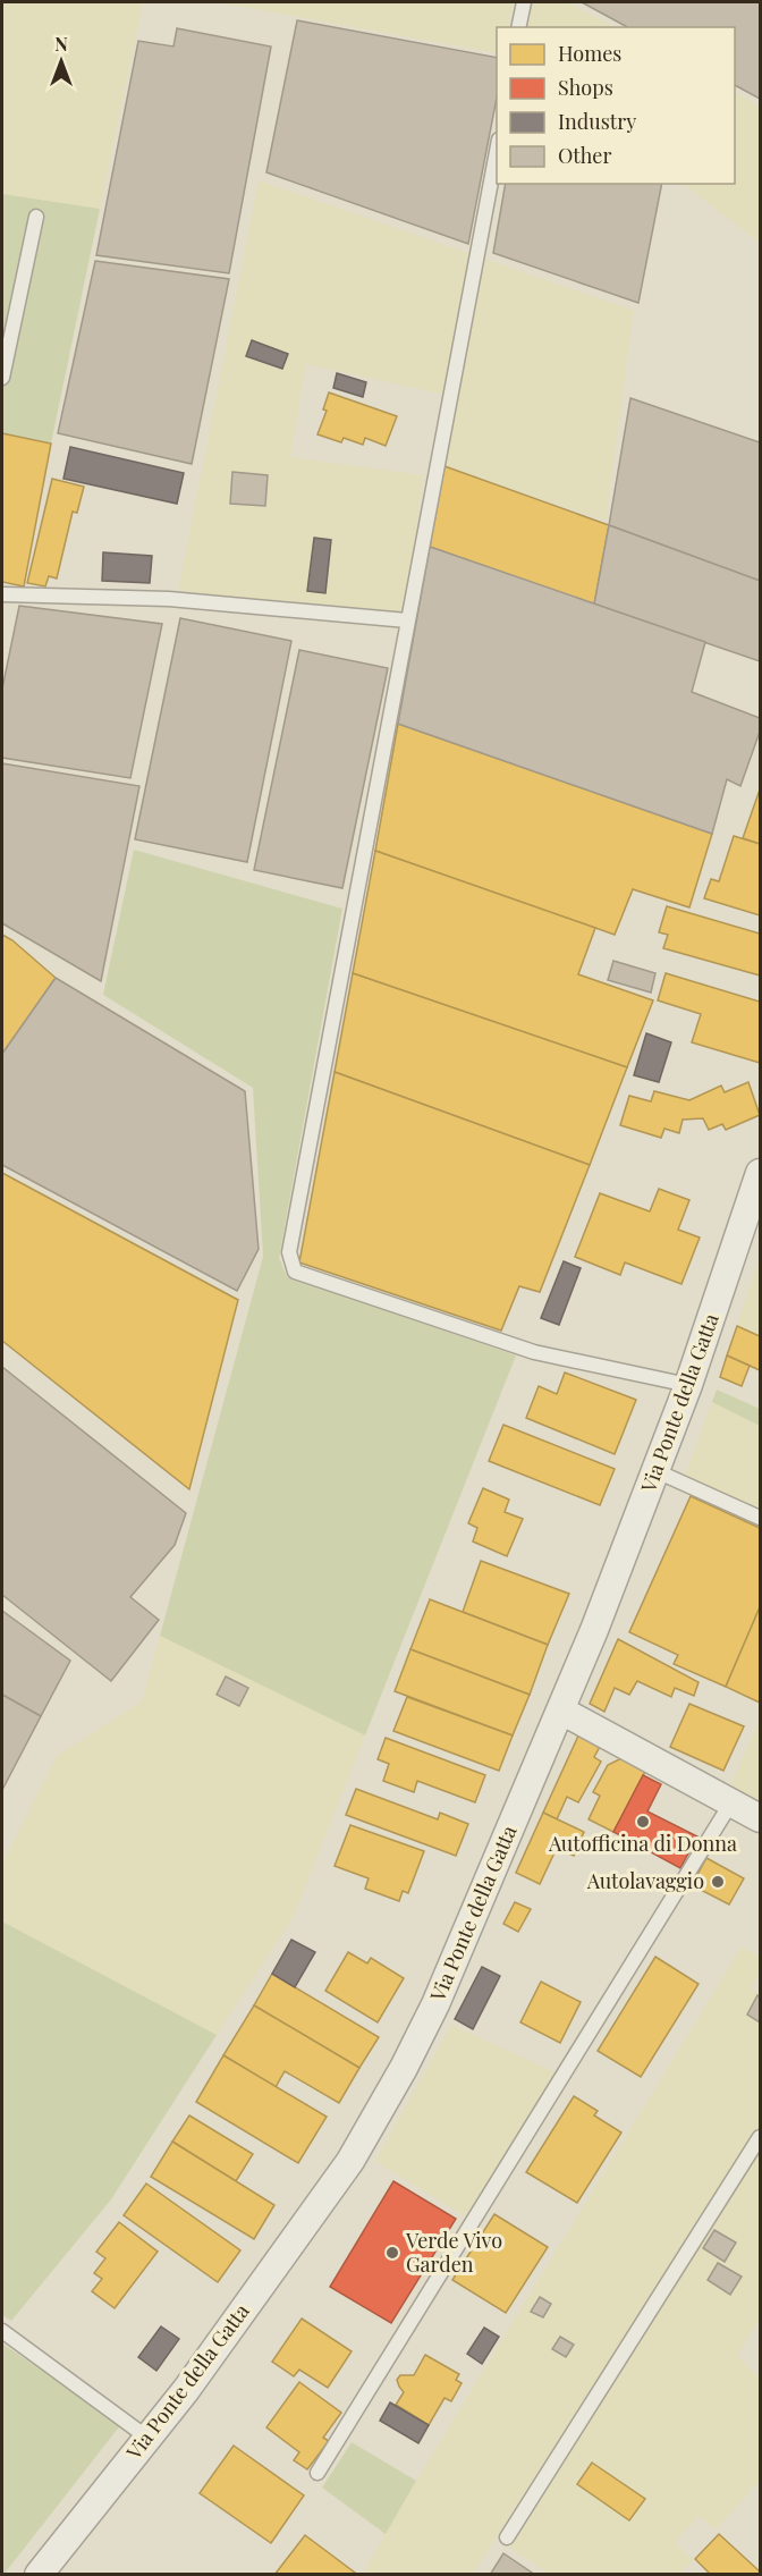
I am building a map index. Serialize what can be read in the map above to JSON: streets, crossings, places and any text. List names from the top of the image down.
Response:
{
  "streets": {
    "street": ["Via Ponte della Gatta"]
  },
  "places": ["Autofficina di Donna", "Autolavaggio", "Verde Vivo Garden"],
  "legend": [
    "Homes",
    "Shops",
    "Industry",
    "Other"
  ],
  "north": "top"
}
